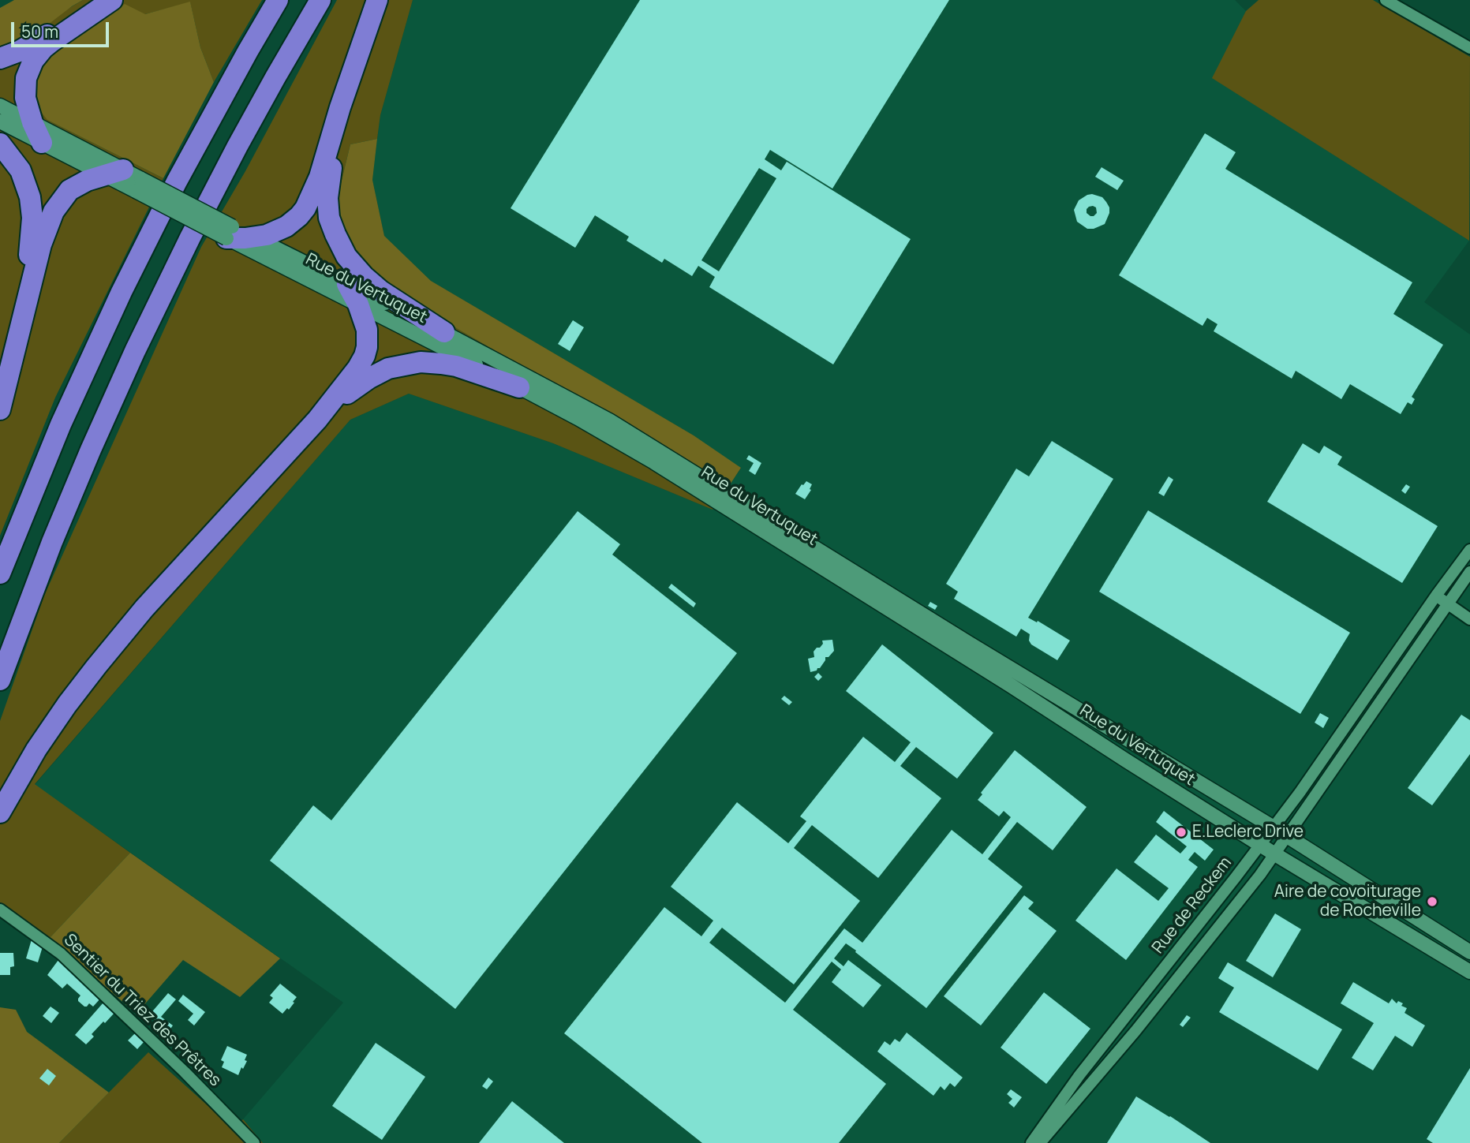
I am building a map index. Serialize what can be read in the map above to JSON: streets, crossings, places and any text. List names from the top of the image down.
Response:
{
  "streets": {
    "street": ["Rue du Vertuquet", "Rue de Reckem", "Sentier du Triez des Prêtres"]
  },
  "crossings": [
    ["Rue du Vertuquet", "Rue de Reckem"]
  ],
  "places": ["E.Leclerc Drive", "Aire de covoiturage de Rocheville"],
  "scale_bar": "50 m"
}
